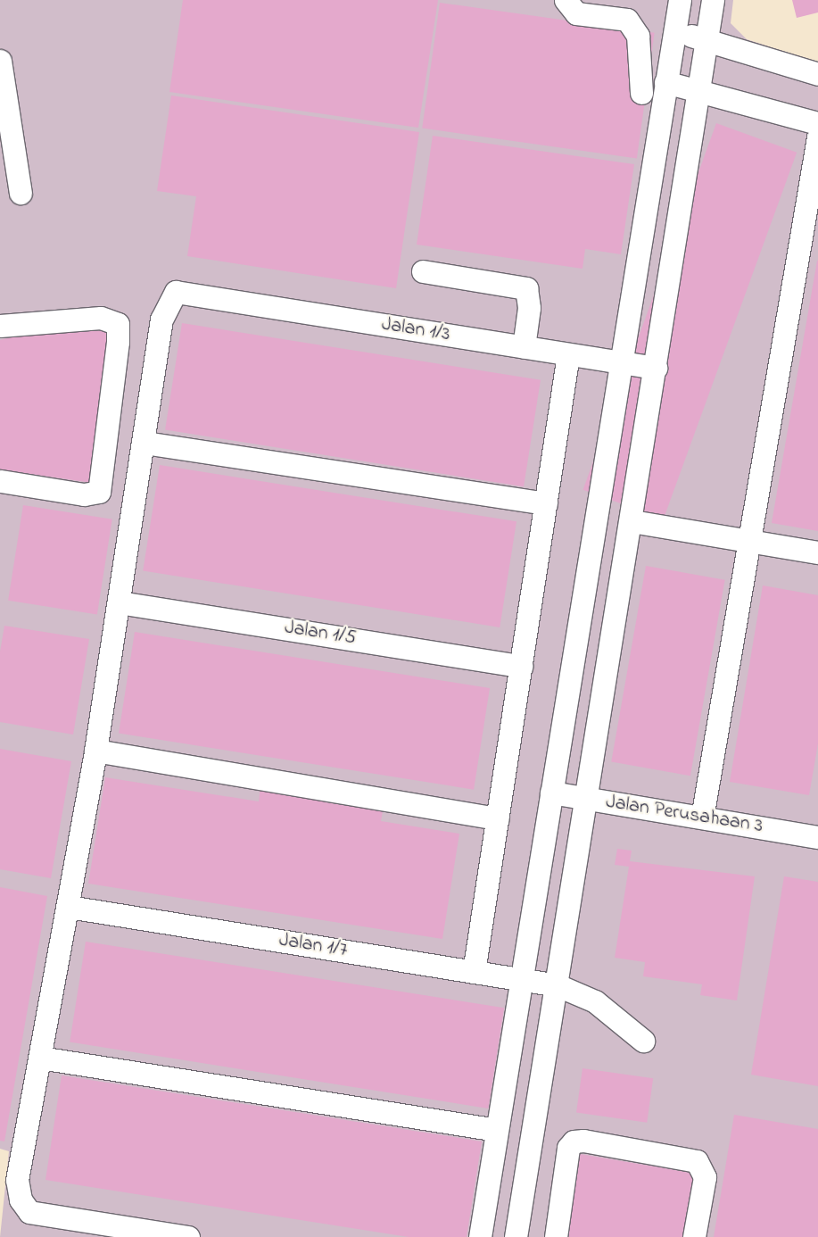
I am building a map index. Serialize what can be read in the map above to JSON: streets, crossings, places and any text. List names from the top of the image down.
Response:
{
  "streets": {
    "street": [
      "Jalan 1/3",
      "Jalan 1/5",
      "Jalan Perusahaan 3",
      "Jalan 1/7"
    ]
  }
}
